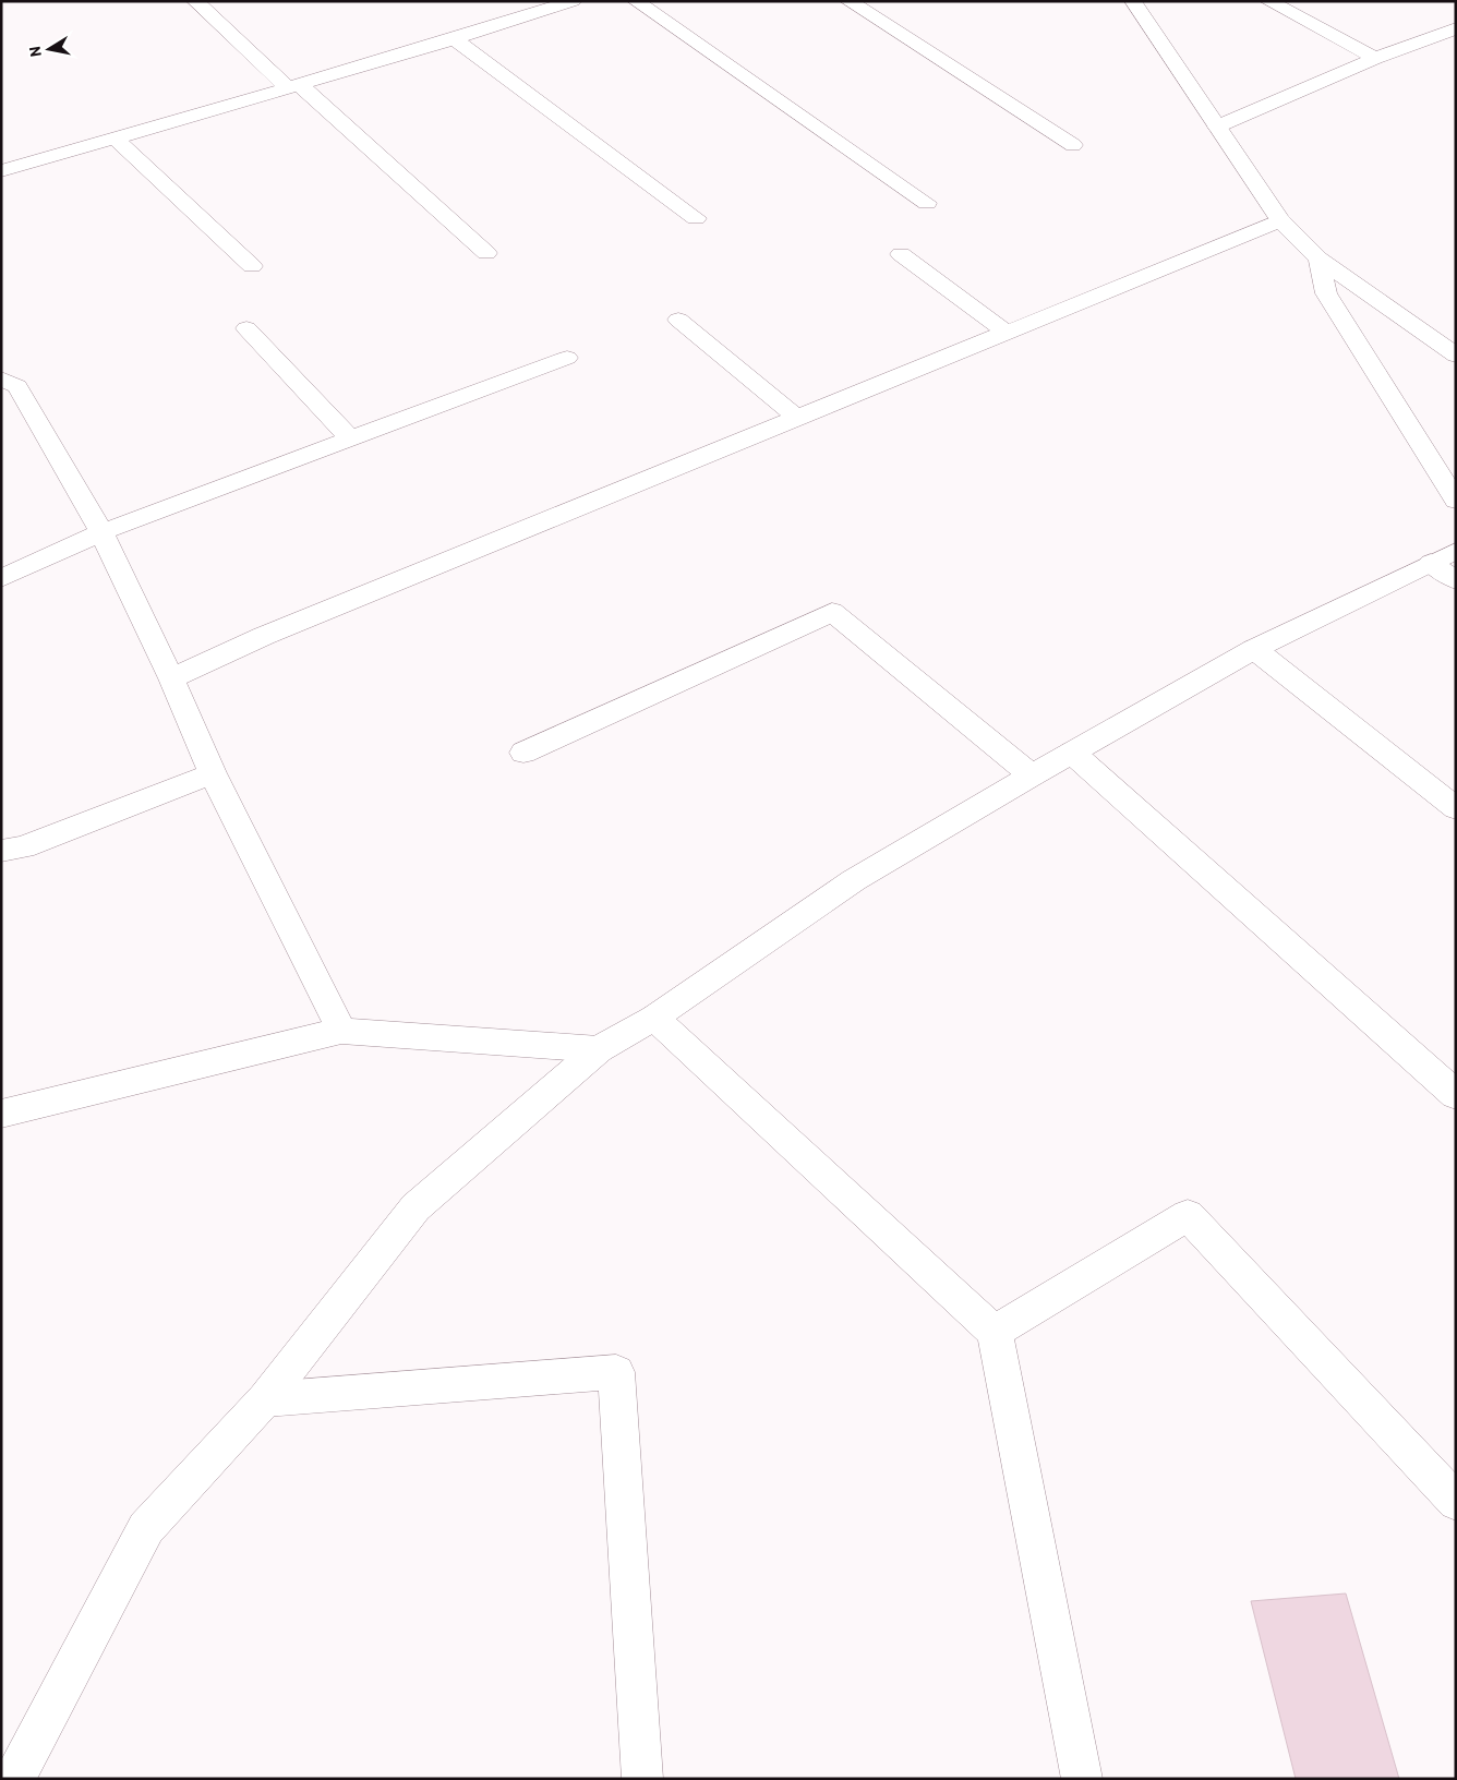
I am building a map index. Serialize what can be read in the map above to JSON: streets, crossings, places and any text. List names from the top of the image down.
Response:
{
  "north": "left"
}
